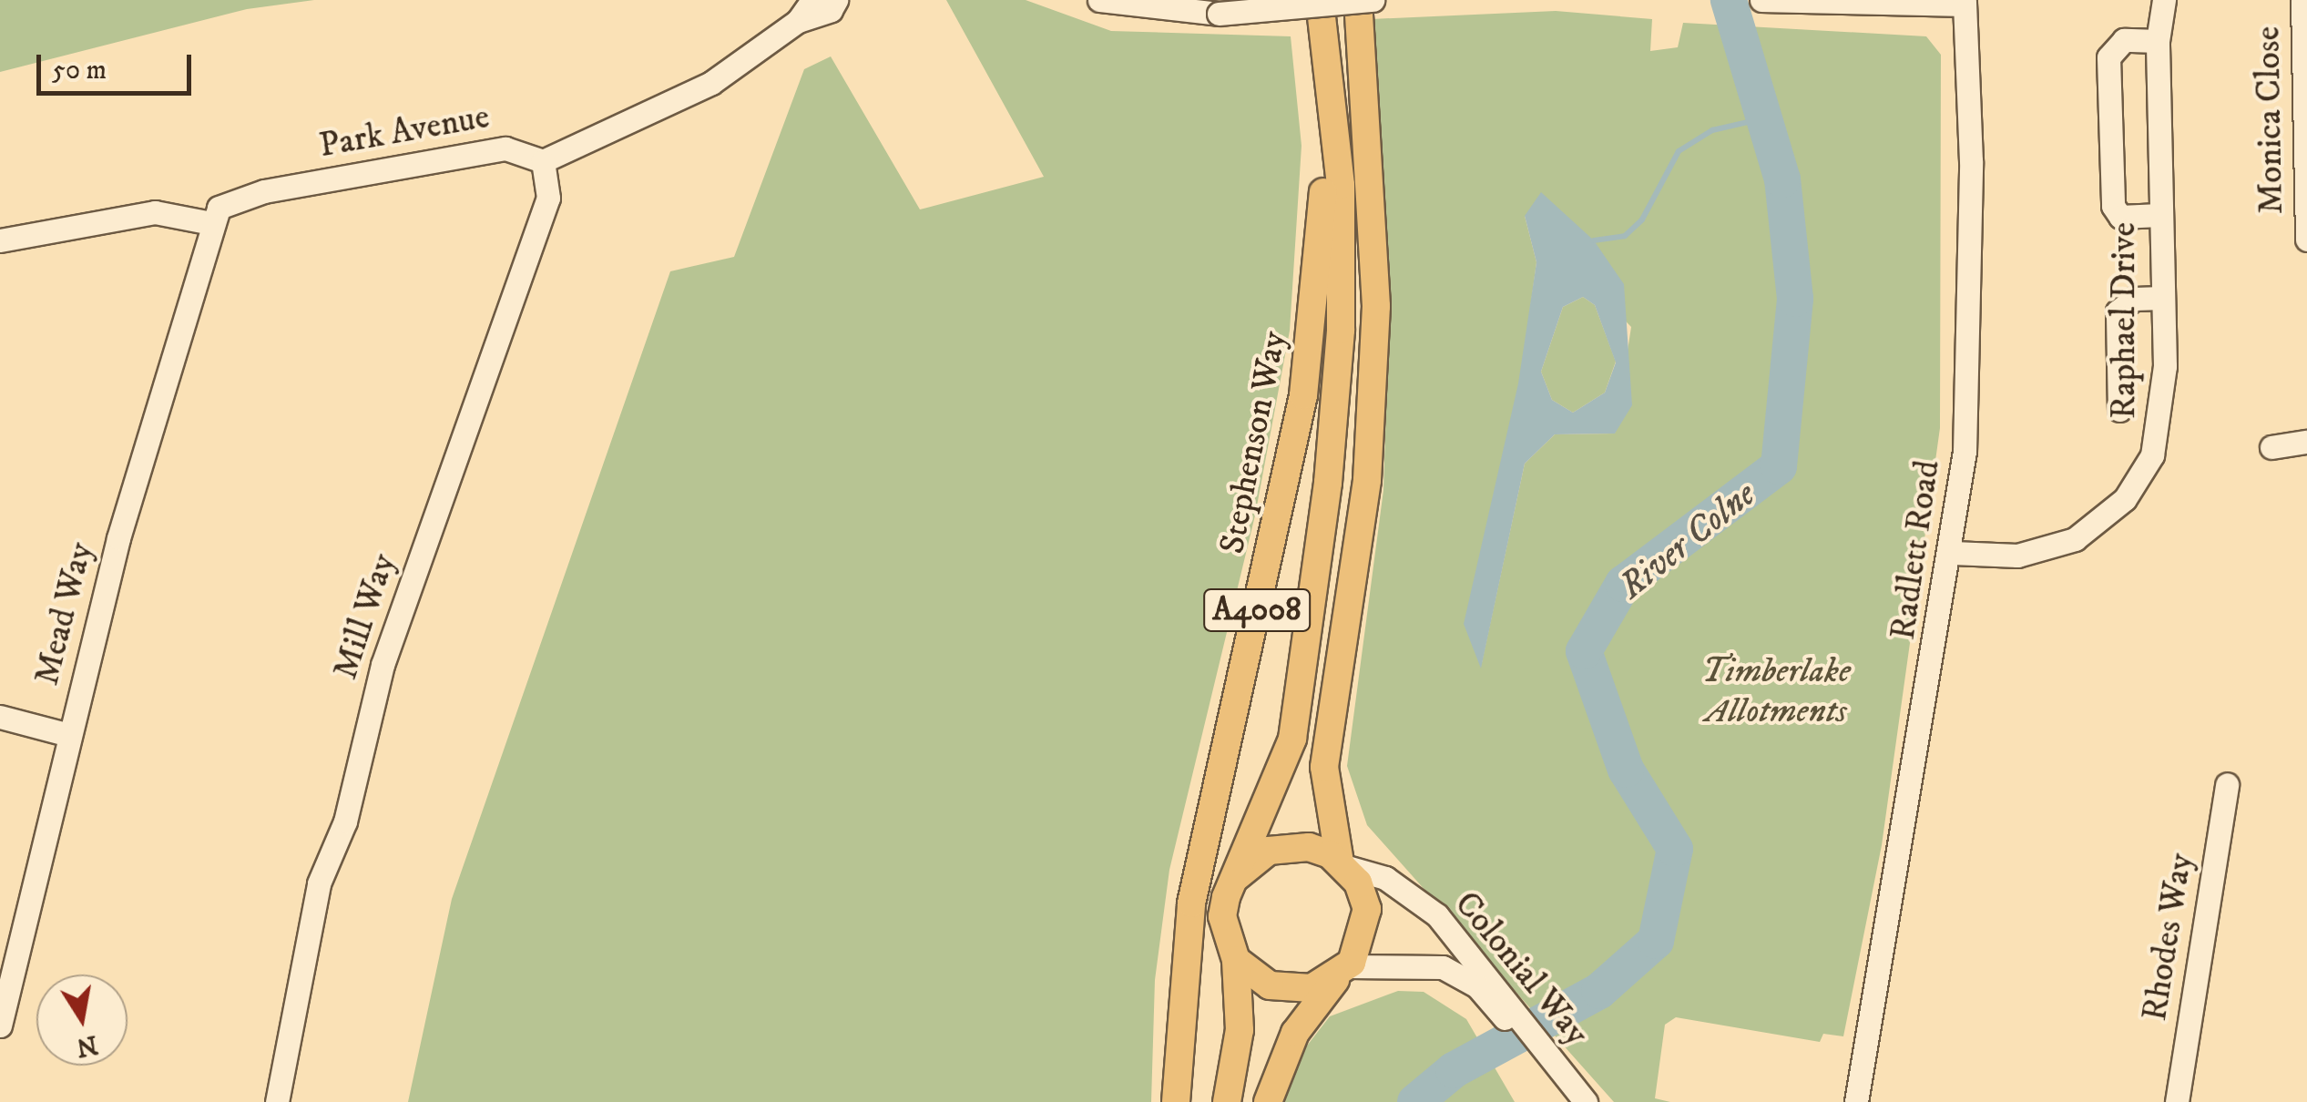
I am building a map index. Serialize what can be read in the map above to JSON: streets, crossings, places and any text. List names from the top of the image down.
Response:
{
  "streets": {
    "main road": ["Stephenson Way", "A4008"],
    "street": [
      "Monica Close",
      "Park Avenue",
      "Raphael Drive",
      "Radlett Road",
      "Mead Way",
      "Mill Way",
      "Rhodes Way",
      "Colonial Way"
    ]
  },
  "crossings": [
    ["Park Avenue", "Mead Way"],
    ["Park Avenue", "Mill Way"],
    ["Raphael Drive", "Radlett Road"],
    ["Stephenson Way", "A4008"],
    ["Stephenson Way", "Colonial Way"],
    ["A4008", "Colonial Way"]
  ],
  "water": ["River Colne"],
  "parks": ["Timberlake Allotments"],
  "scale_bar": "50 m",
  "north": "bottom"
}
